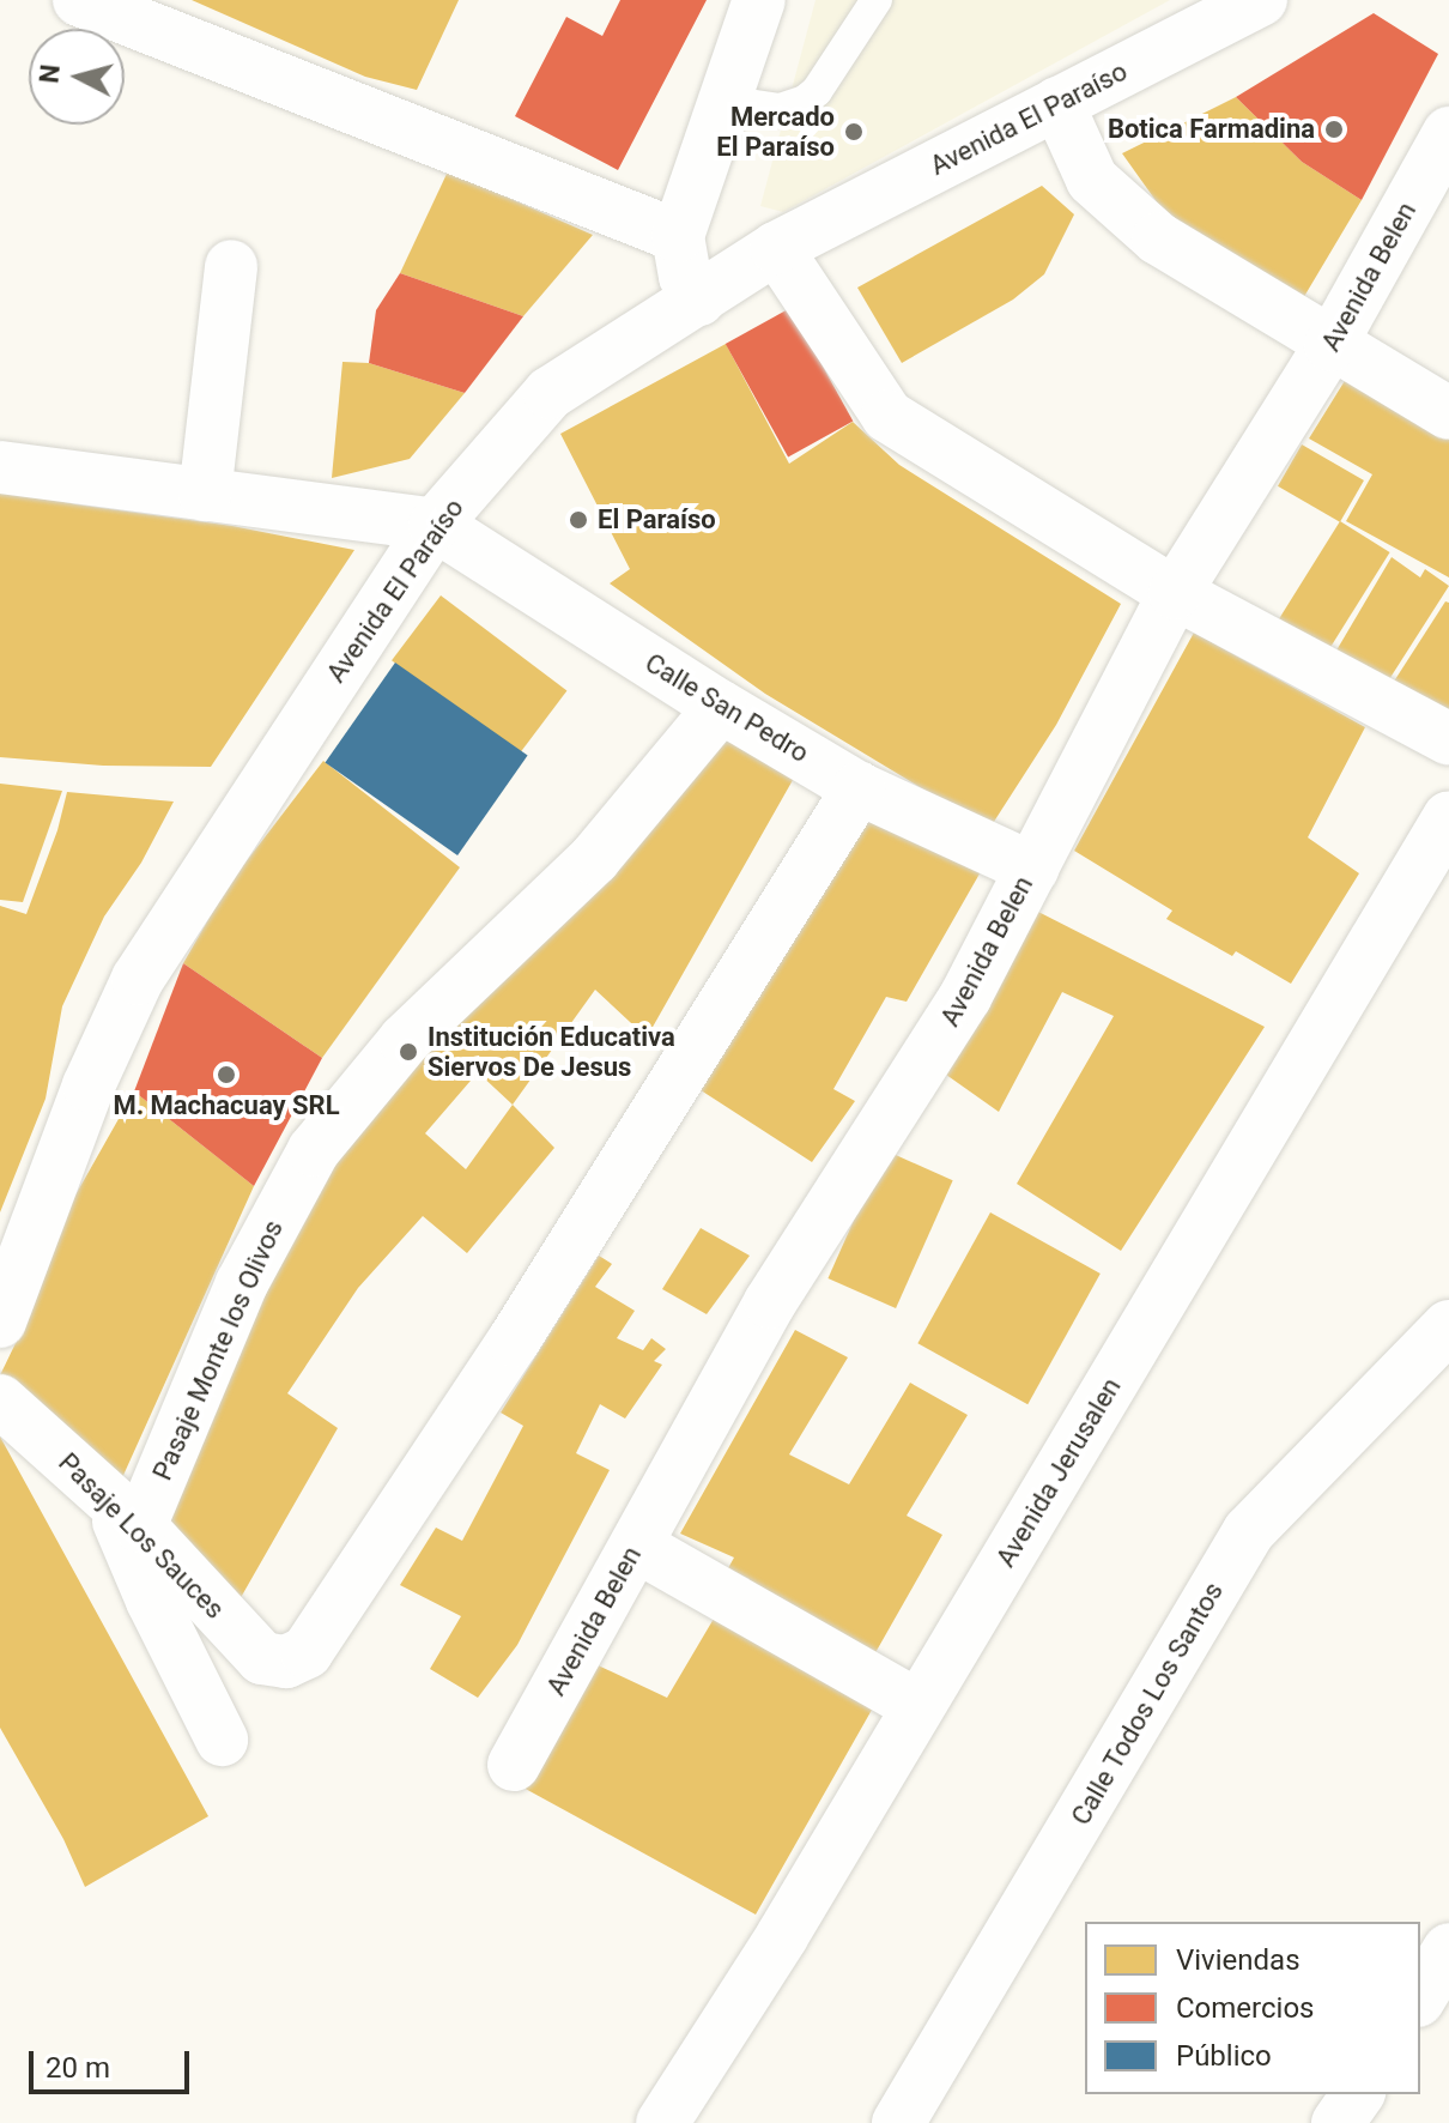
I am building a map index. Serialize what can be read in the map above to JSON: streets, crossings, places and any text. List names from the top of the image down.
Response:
{
  "streets": {
    "street": [
      "Avenida El Paraíso",
      "Avenida Belen",
      "Calle San Pedro",
      "Pasaje Monte los Olivos",
      "Avenida Jerusalen",
      "Pasaje Los Sauces",
      "Calle Todos Los Santos"
    ]
  },
  "crossings": [
    ["Avenida El Paraíso", "Calle San Pedro"],
    ["Avenida Belen", "Calle San Pedro"],
    ["Calle San Pedro", "Pasaje Monte los Olivos"],
    ["Calle San Pedro", "Pasaje Los Sauces"],
    ["Pasaje Monte los Olivos", "Pasaje Los Sauces"]
  ],
  "places": [
    "Botica Farmadina",
    "Mercado El Paraíso",
    "El Paraíso",
    "Institución Educativa Siervos De Jesus",
    "M. Machacuay SRL"
  ],
  "legend": ["Viviendas", "Comercios", "Público"],
  "scale_bar": "20 m",
  "north": "left"
}
